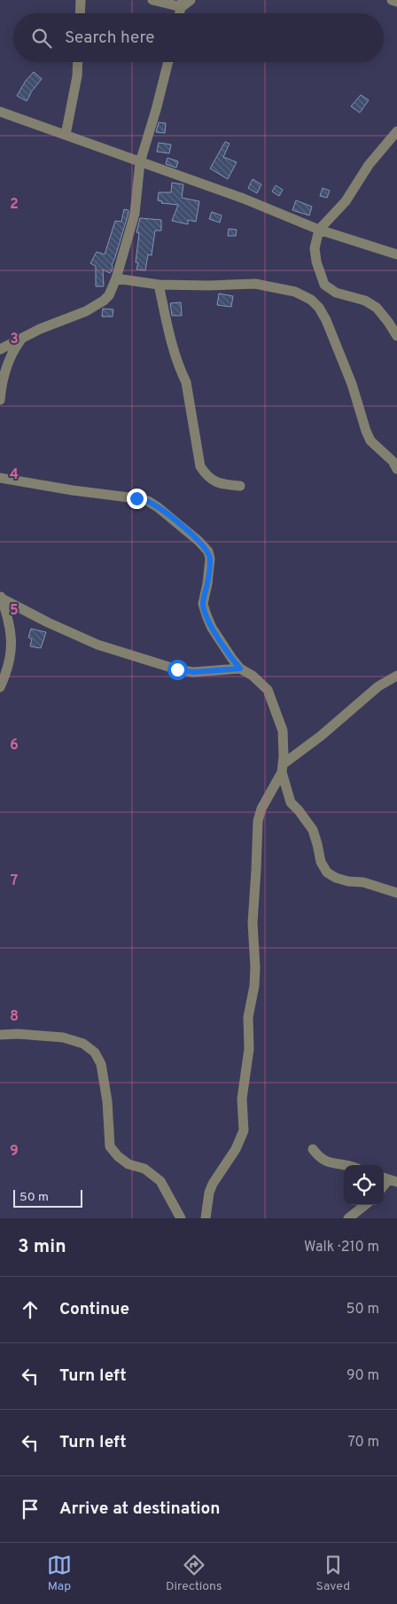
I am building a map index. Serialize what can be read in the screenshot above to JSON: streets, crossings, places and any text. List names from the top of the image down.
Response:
{
  "scale_bar": "50 m",
  "page": {
    "search": "Search here",
    "scale": "50 m",
    "heading": ["3 min", "Walk · 210 m"],
    "list": [
      ["Continue", "50 m"],
      ["Turn left", "90 m"],
      ["Turn left", "70 m"],
      "Arrive at destination"
    ],
    "nav": ["Map", "Directions", "Saved"]
  },
  "grid": {
    "rows": [
      "2",
      "3",
      "4",
      "5",
      "6",
      "7",
      "8",
      "9"
    ]
  }
}
